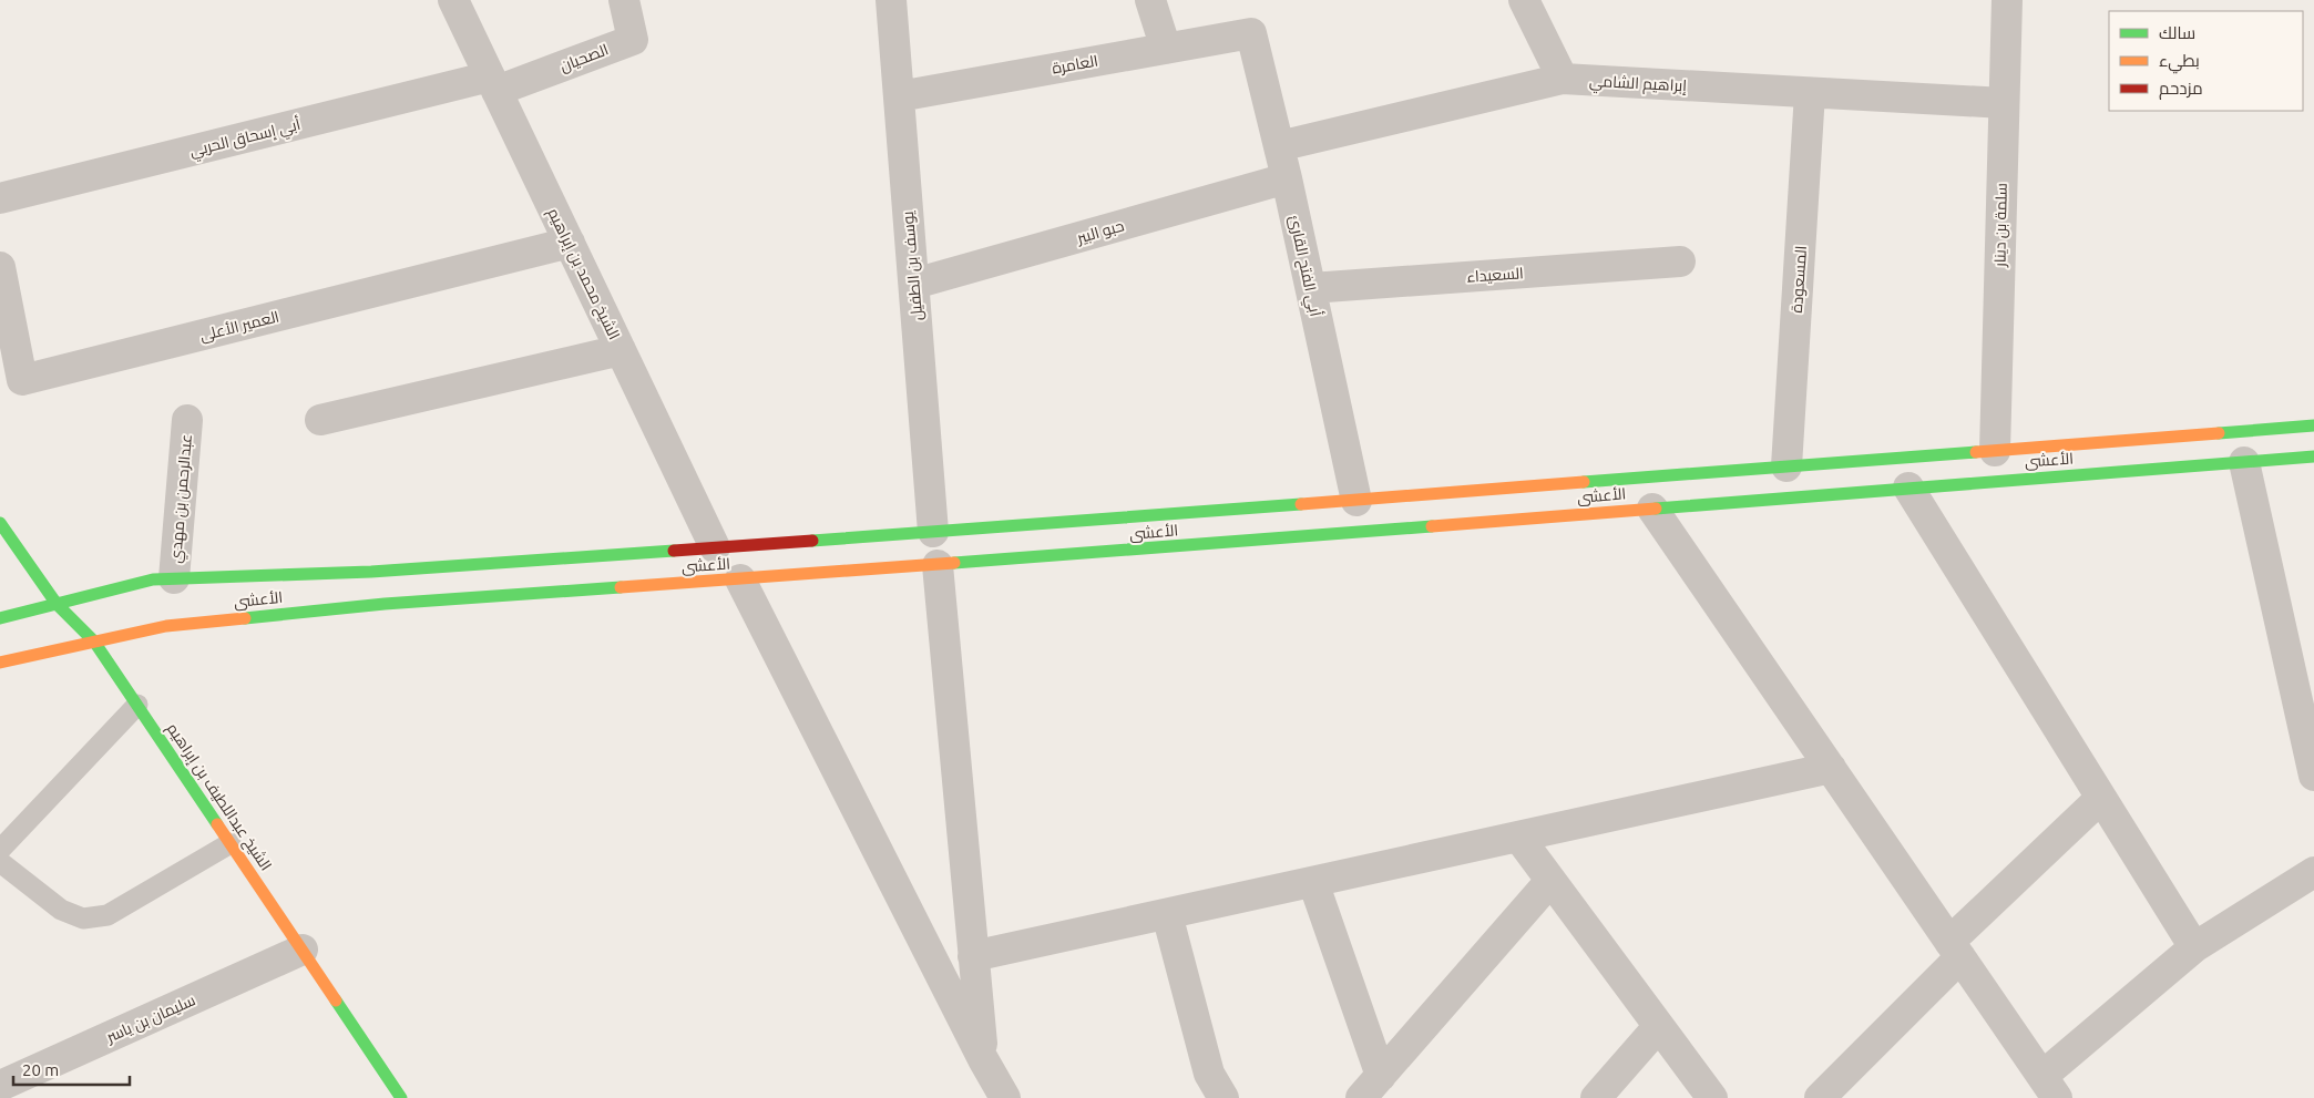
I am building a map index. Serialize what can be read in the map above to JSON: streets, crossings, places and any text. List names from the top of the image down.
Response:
{
  "streets": {
    "street": [
      "الصحيان",
      "العامرة",
      "إبراهيم الشامي",
      "أبي إسحاق الحربي",
      "سلمة بن دينار",
      "حبو البير",
      "يوسف بن الطفيل",
      "أبي الفتح القارئ",
      "الشيخ محمد بن إبراهيم",
      "السعيداء",
      "المسعودة",
      "العمير الأعلى",
      "الأعشى",
      "عبدالرحمن بن مهدي",
      "الشيخ عبداللطيف بن إبراهيم",
      "سليمان بن ياسر"
    ]
  },
  "crossings": [
    ["الصحيان", "أبي إسحاق الحربي"],
    ["الصحيان", "الشيخ محمد بن إبراهيم"],
    ["العامرة", "يوسف بن الطفيل"],
    ["العامرة", "أبي الفتح القارئ"],
    ["إبراهيم الشامي", "سلمة بن دينار"],
    ["إبراهيم الشامي", "أبي الفتح القارئ"],
    ["إبراهيم الشامي", "المسعودة"],
    ["أبي إسحاق الحربي", "الشيخ محمد بن إبراهيم"],
    ["سلمة بن دينار", "الأعشى"],
    ["حبو البير", "يوسف بن الطفيل"],
    ["حبو البير", "أبي الفتح القارئ"],
    ["يوسف بن الطفيل", "الأعشى"],
    ["أبي الفتح القارئ", "السعيداء"],
    ["أبي الفتح القارئ", "الأعشى"],
    ["الشيخ محمد بن إبراهيم", "العمير الأعلى"],
    ["الشيخ محمد بن إبراهيم", "الأعشى"],
    ["المسعودة", "الأعشى"],
    ["الأعشى", "عبدالرحمن بن مهدي"],
    ["الأعشى", "الشيخ عبداللطيف بن إبراهيم"],
    ["الشيخ عبداللطيف بن إبراهيم", "سليمان بن ياسر"]
  ],
  "legend": ["سالك", "بطيء", "مزدحم"],
  "scale_bar": "20 m"
}
